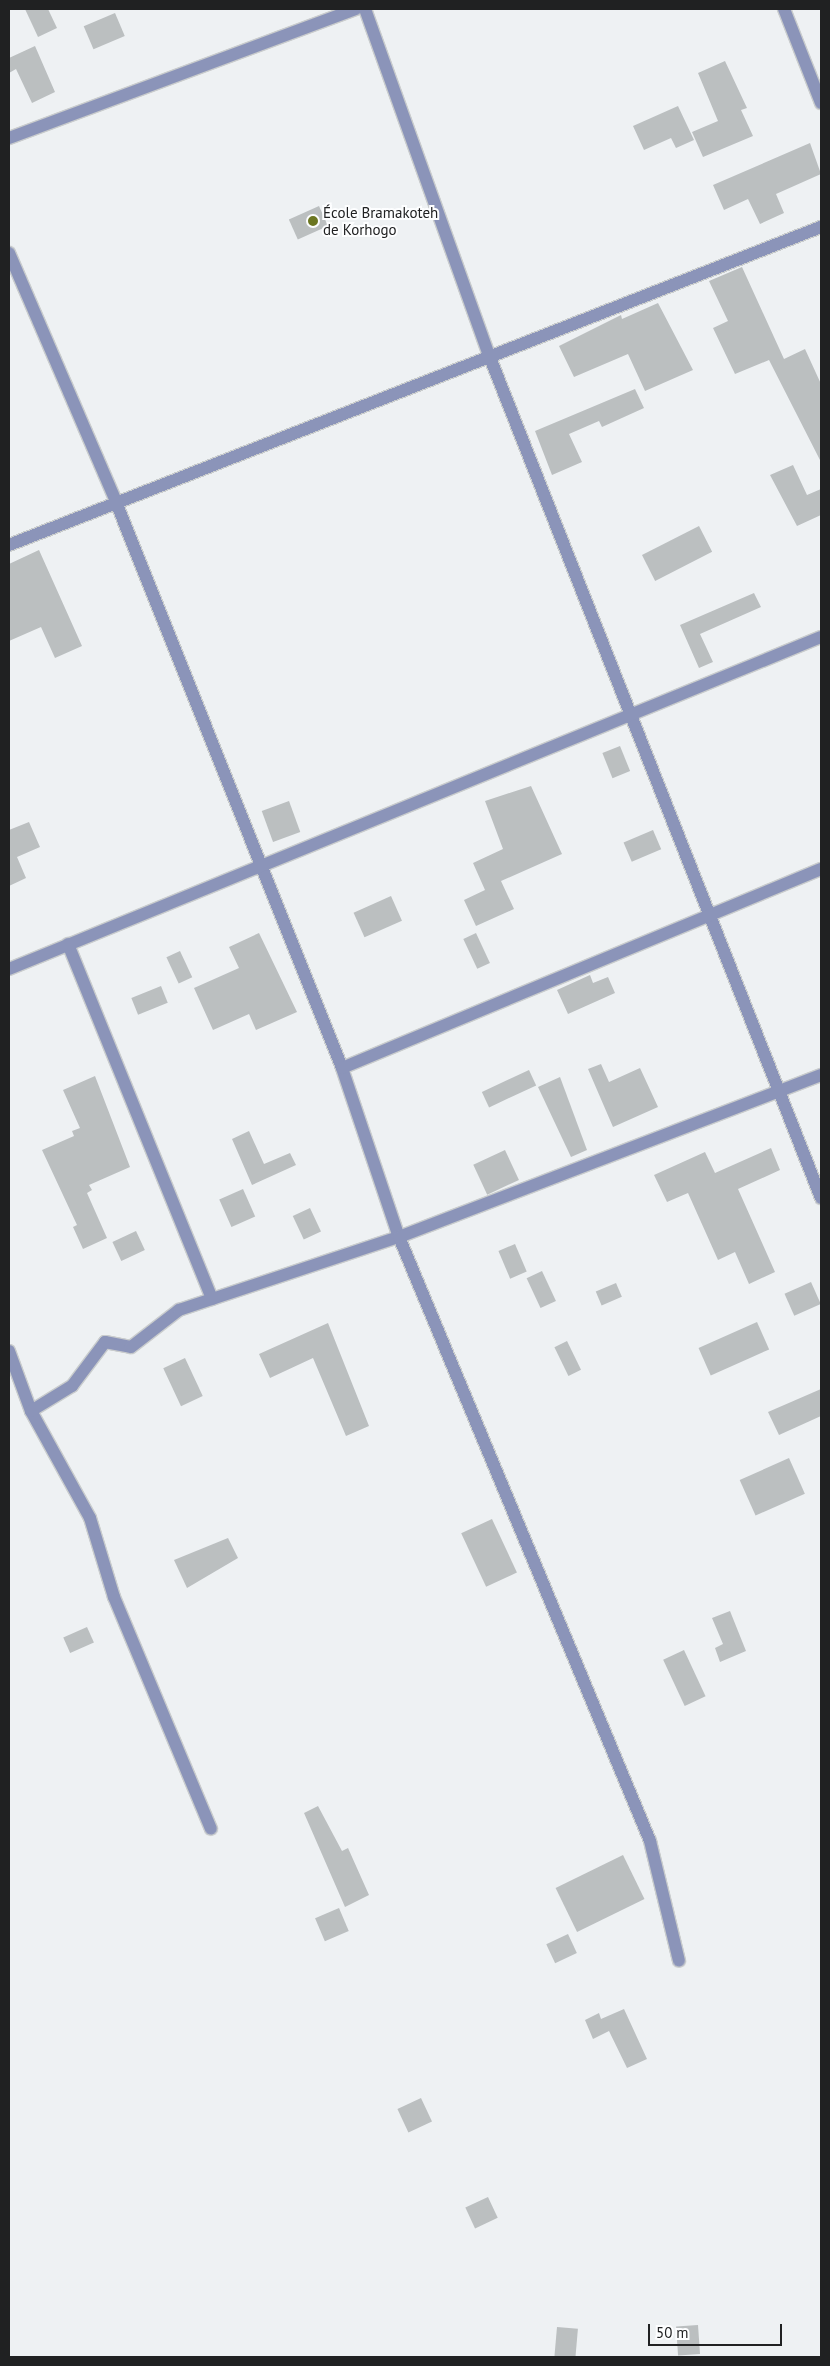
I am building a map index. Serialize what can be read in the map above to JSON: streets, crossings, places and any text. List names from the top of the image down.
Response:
{
  "places": ["École Bramakoteh de Korhogo"],
  "scale_bar": "50 m"
}
